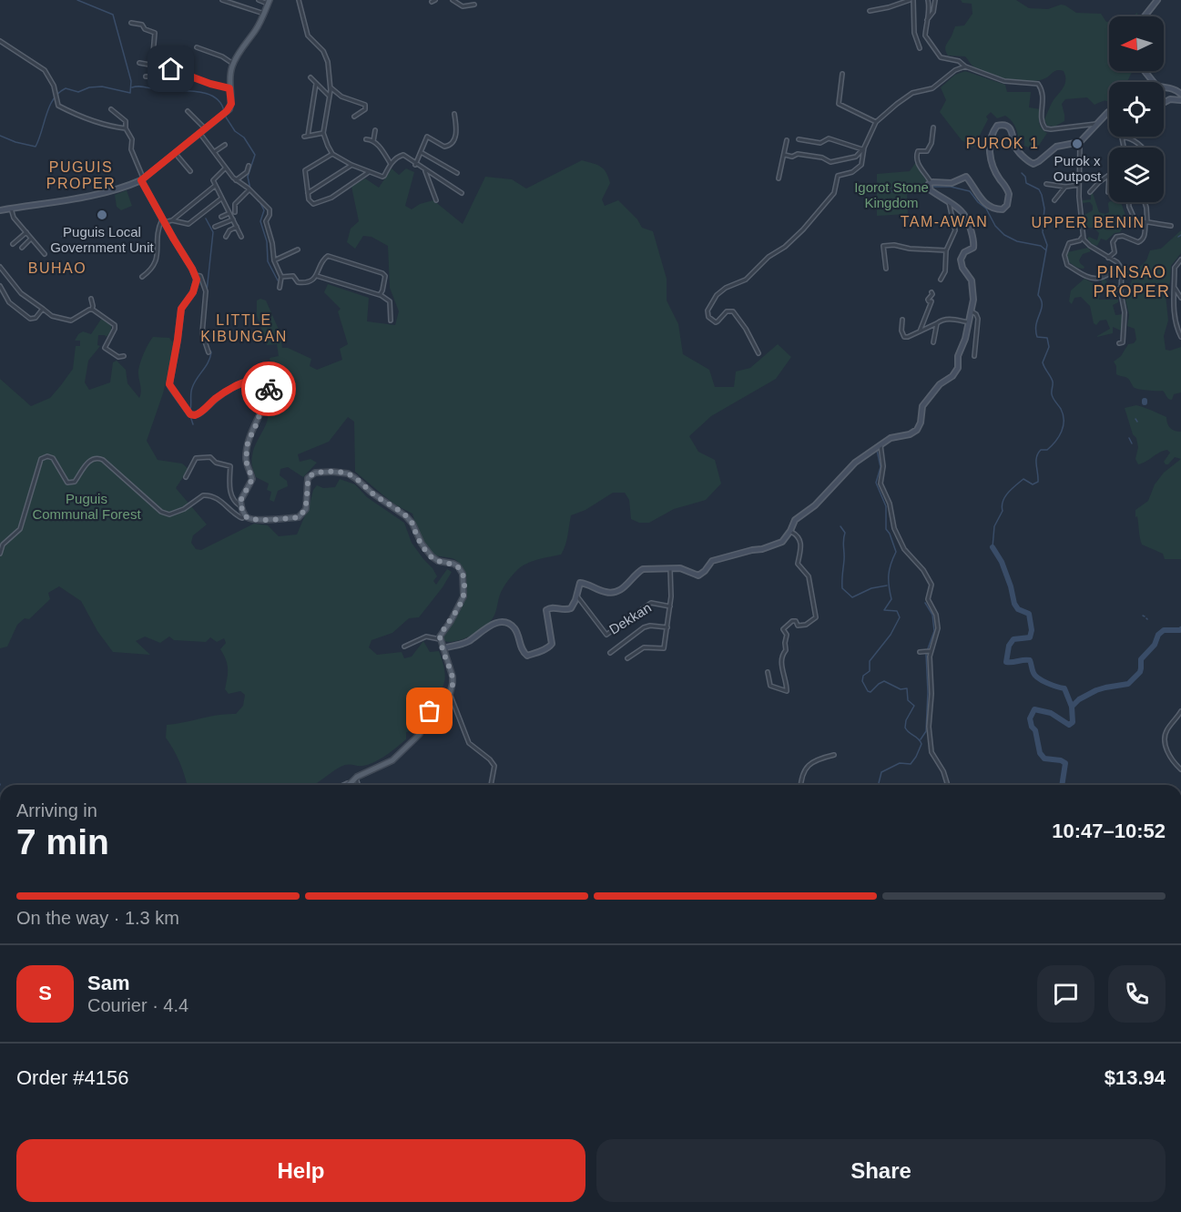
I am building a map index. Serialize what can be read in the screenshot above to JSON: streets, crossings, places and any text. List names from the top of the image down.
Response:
{
  "streets": {
    "street": ["Dekkan"]
  },
  "districts": [
    "PUROK 1",
    "PUGUIS PROPER",
    "TAM-AWAN",
    "UPPER BENIN",
    "BUHAO",
    "PINSAO PROPER",
    "LITTLE KIBUNGAN"
  ],
  "parks": ["Igorot Stone Kingdom", "Puguis Communal Forest"],
  "places": ["Purok x Outpost", "Puguis Local Government Unit"],
  "north": "left",
  "page": {
    "heading": ["7 min", "Arriving in", "10:47–10:52"],
    "panel": [
      "Sam",
      "Courier · 4.4",
      "Order #4156",
      "$13.94"
    ],
    "bar": "On the way · 1.3 km",
    "round": "S",
    "buttons": ["Help", "Share"]
  }
}
